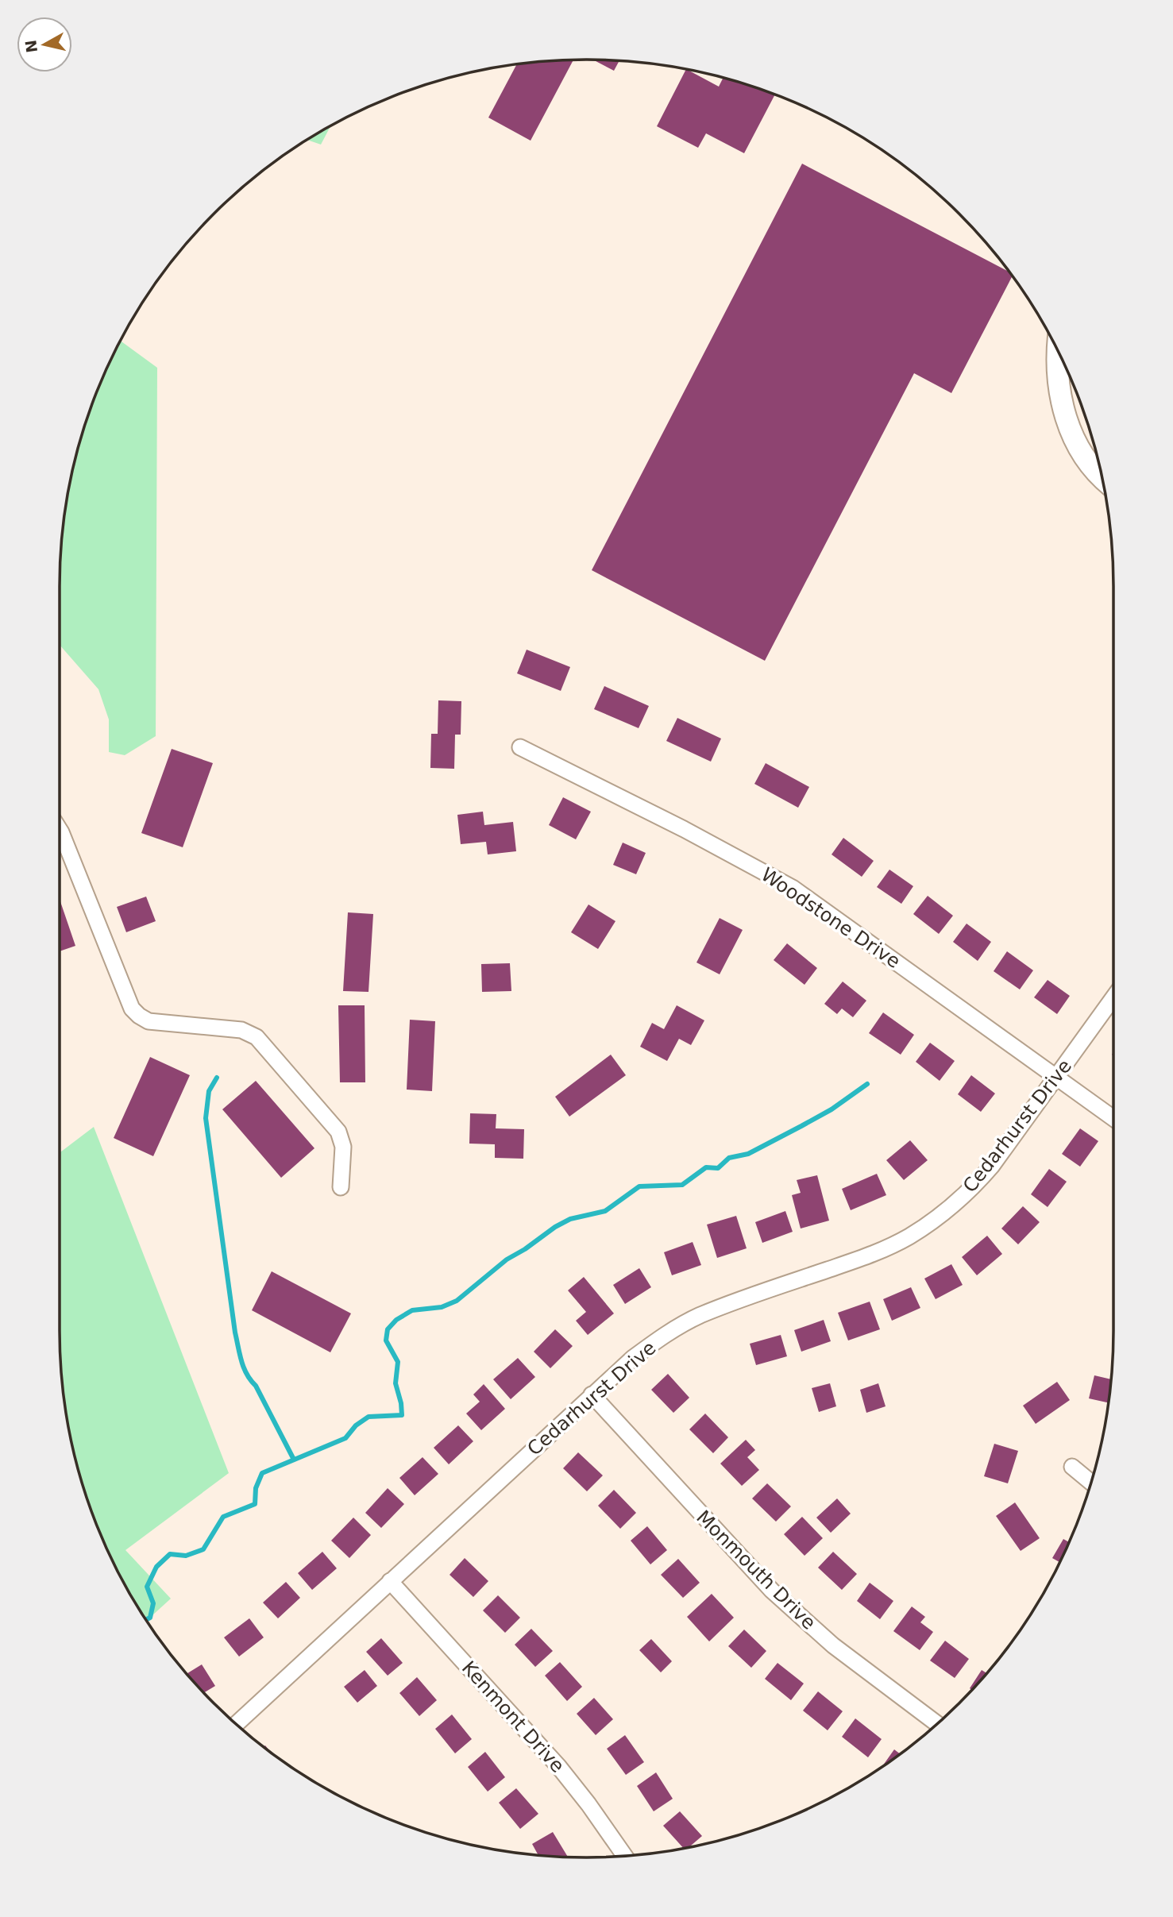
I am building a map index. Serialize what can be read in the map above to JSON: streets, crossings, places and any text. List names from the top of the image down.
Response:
{
  "streets": {
    "street": [
      "Woodstone Drive",
      "Cedarhurst Drive",
      "Monmouth Drive",
      "Kenmont Drive"
    ]
  },
  "crossings": [
    ["Woodstone Drive", "Cedarhurst Drive"],
    ["Cedarhurst Drive", "Monmouth Drive"],
    ["Cedarhurst Drive", "Kenmont Drive"]
  ],
  "north": "left"
}
